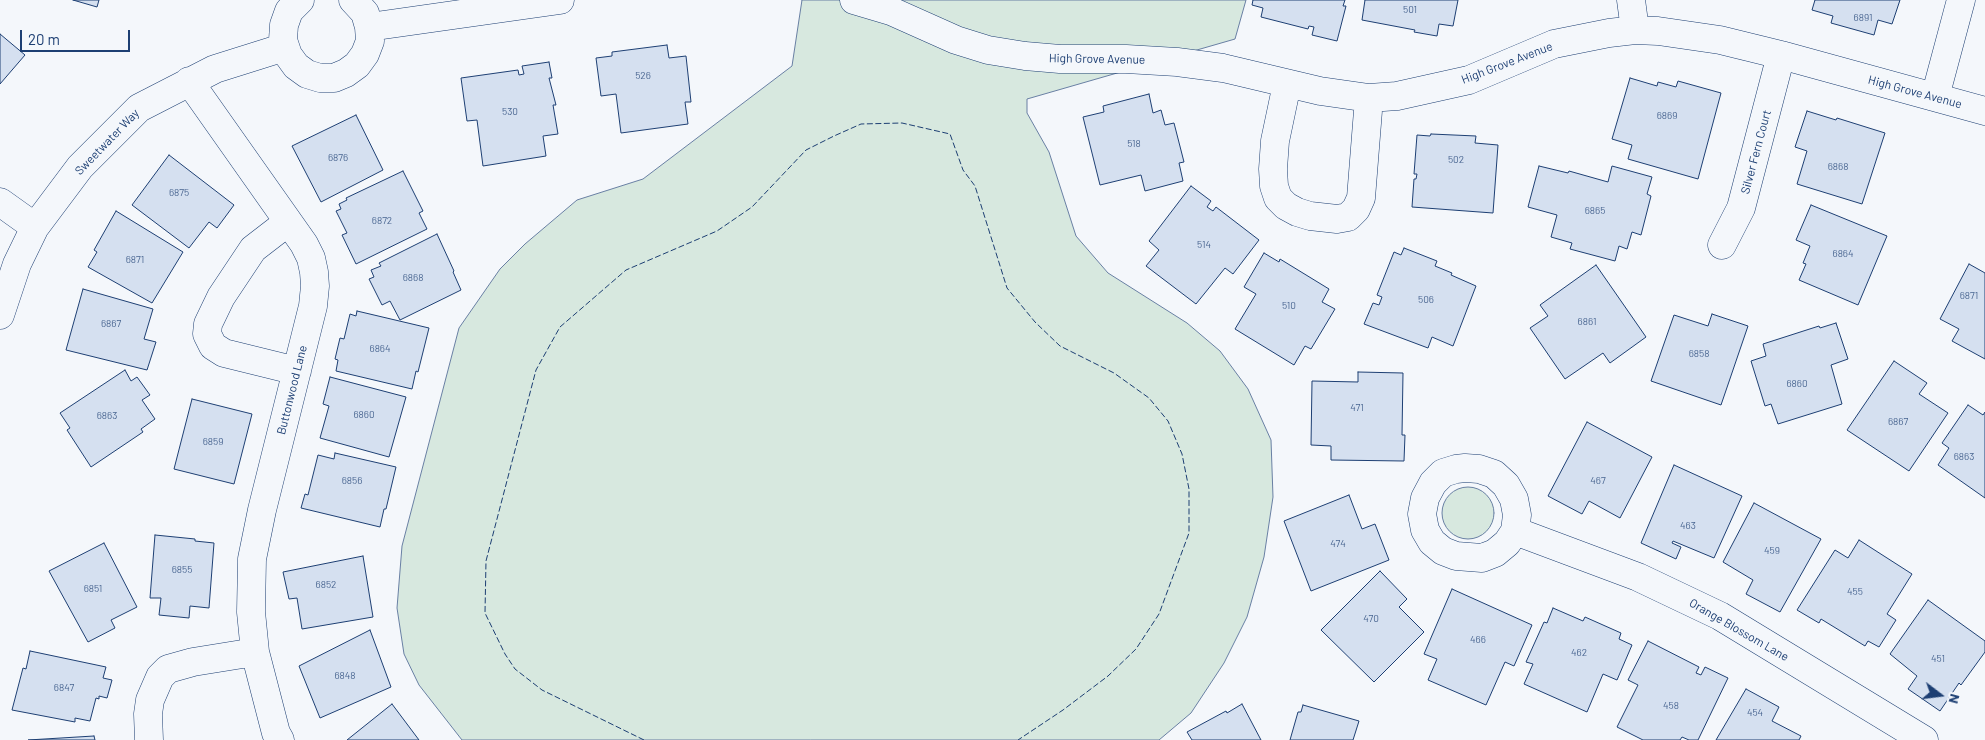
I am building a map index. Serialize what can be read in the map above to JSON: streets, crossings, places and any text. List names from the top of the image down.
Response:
{
  "streets": {
    "street": [
      "High Grove Avenue",
      "Sweetwater Way",
      "Silver Fern Court",
      "Buttonwood Lane",
      "Orange Blossom Lane"
    ]
  },
  "crossings": [
    ["High Grove Avenue", "Silver Fern Court"],
    ["Sweetwater Way", "Buttonwood Lane"]
  ],
  "house_numbers": [
    "501",
    "6891",
    "526",
    "530",
    "6869",
    "518",
    "6876",
    "502",
    "6868",
    "6875",
    "6865",
    "6872",
    "514",
    "6864",
    "6871",
    "6868",
    "6871",
    "506",
    "510",
    "6861",
    "6867",
    "6864",
    "6858",
    "6860",
    "471",
    "6860",
    "6863",
    "6867",
    "6859",
    "6863",
    "6856",
    "467",
    "463",
    "474",
    "459",
    "6855",
    "6852",
    "6851",
    "455",
    "470",
    "466",
    "462",
    "451",
    "6848",
    "6847",
    "458",
    "454"
  ],
  "scale_bar": "20 m",
  "north": "right"
}
